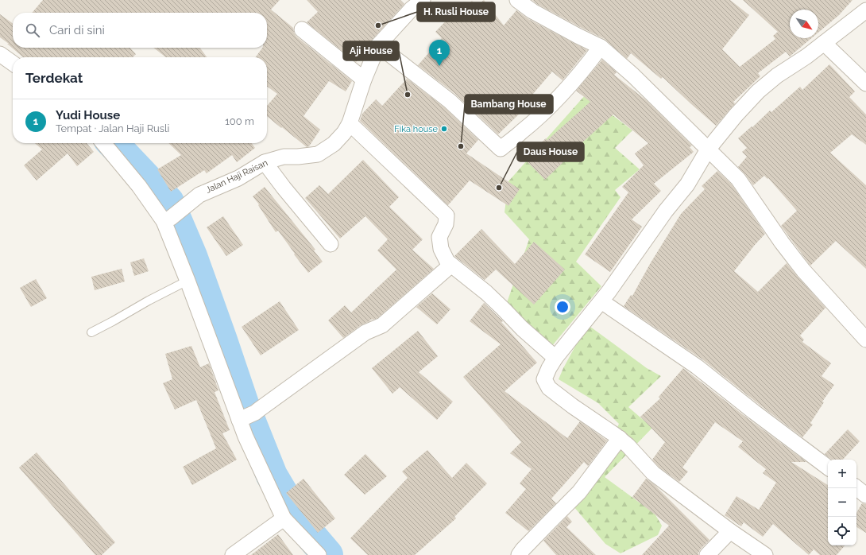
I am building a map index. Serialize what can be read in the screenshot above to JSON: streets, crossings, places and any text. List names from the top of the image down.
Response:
{
  "streets": {
    "street": ["Jalan Haji Raisan"]
  },
  "places": [
    "H. Rusli House",
    "Aji House",
    "Fika house",
    "Bambang House",
    "Daus House"
  ],
  "north": "bottom right",
  "page": {
    "search": "Cari di sini",
    "pins": "1",
    "heading": "Terdekat",
    "list": [
      {
        "mark": "1",
        "name": "Yudi House",
        "note": "Tempat · Jalan Haji Rusli",
        "value": "100 m"
      }
    ],
    "map_buttons": ["+", "−"]
  }
}
